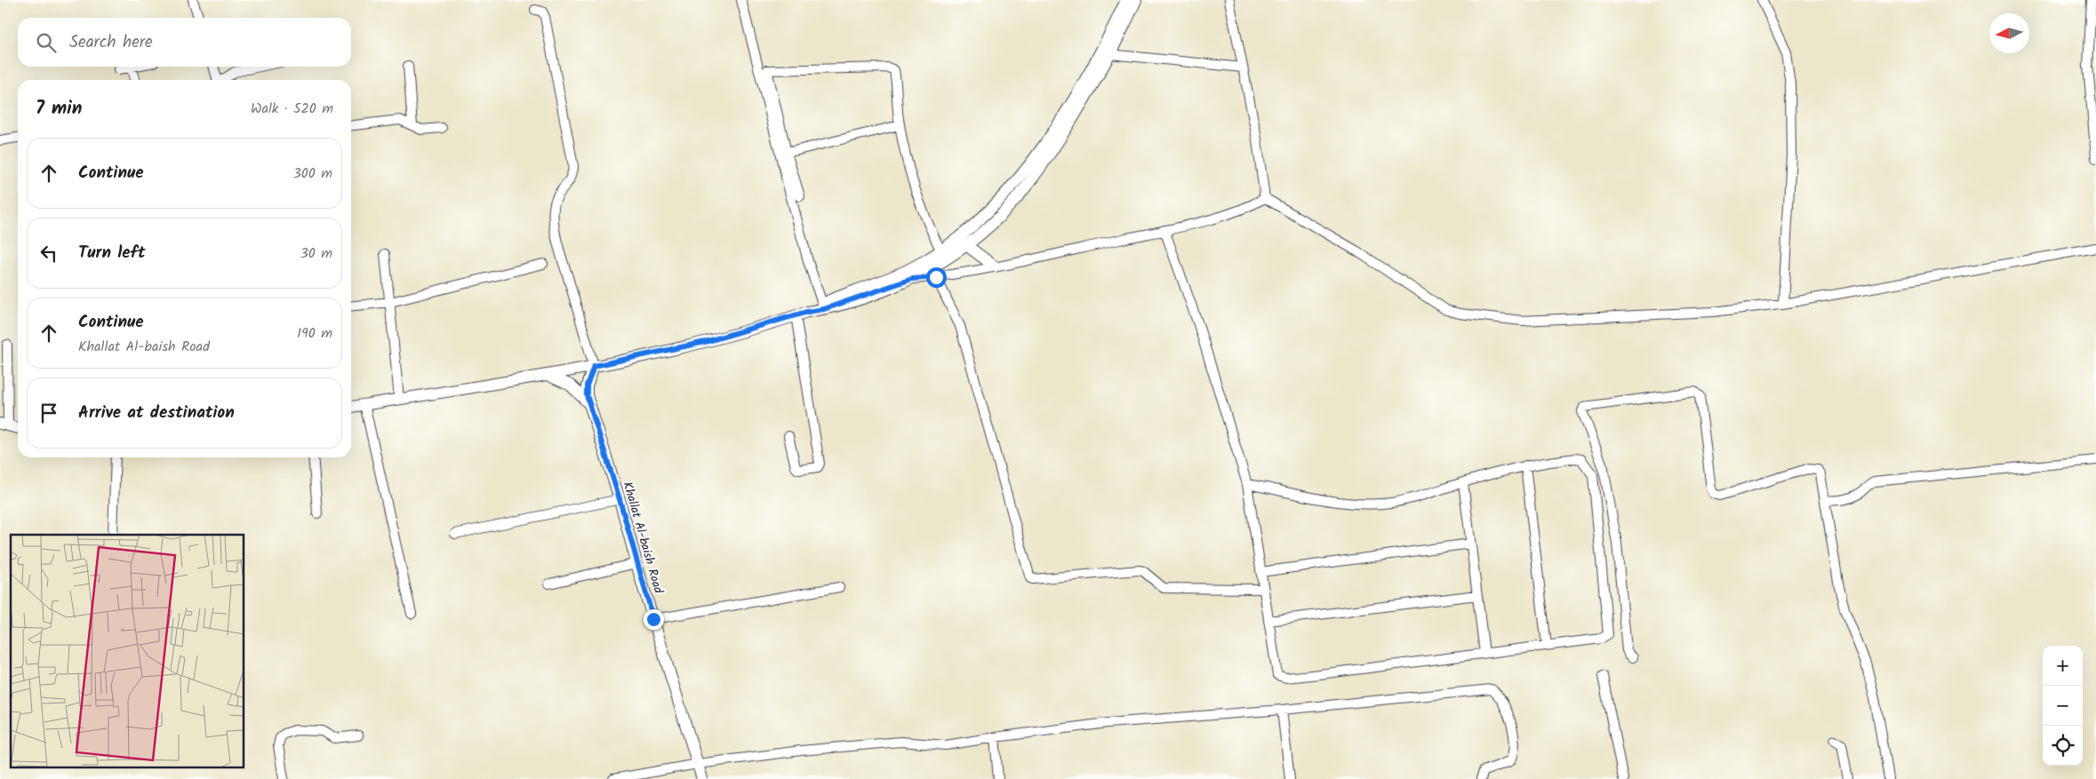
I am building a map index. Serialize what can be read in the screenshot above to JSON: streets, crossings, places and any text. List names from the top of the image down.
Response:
{
  "streets": {
    "street": ["Khallat Al-baish Road"]
  },
  "north": "left",
  "page": {
    "search": "Search here",
    "heading": ["7 min", "Walk · 520 m"],
    "list": [
      ["Continue", "300 m"],
      ["Turn left", "30 m"],
      ["Continue", "Khallat Al-baish Road", "190 m"],
      "Arrive at destination"
    ],
    "map_buttons": ["+", "−"]
  }
}
